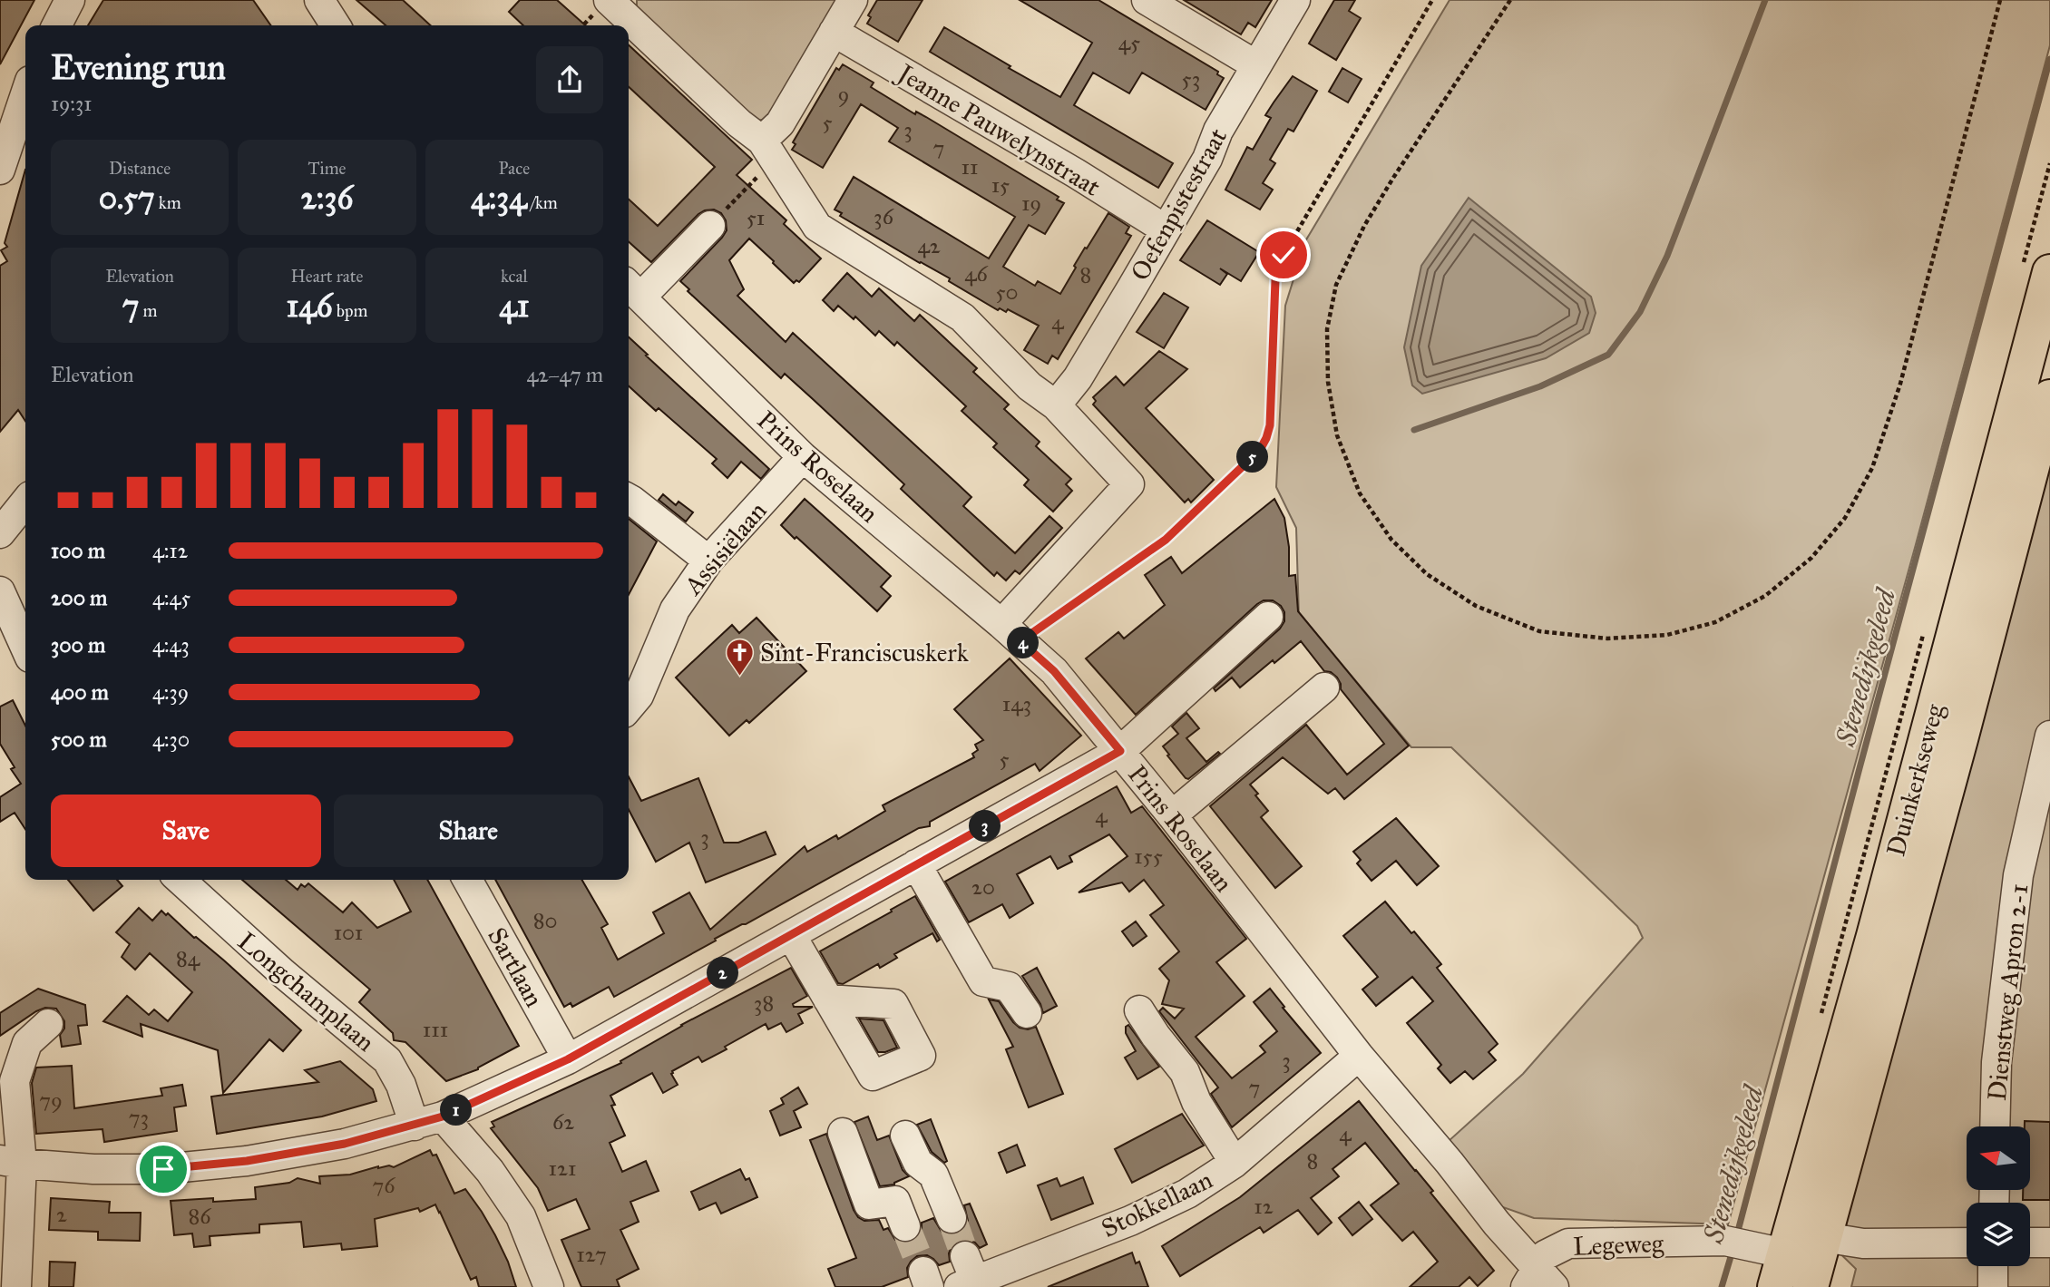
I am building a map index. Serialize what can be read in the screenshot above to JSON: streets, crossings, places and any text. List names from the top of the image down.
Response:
{
  "streets": {
    "main road": ["Duinkerkseweg"],
    "street": [
      "Jeanne Pauwelynstraat",
      "Oefenpistestraat",
      "Prins Roselaan",
      "Assisiëlaan",
      "Sartlaan",
      "Longchamplaan",
      "Dienstweg Apron 2-1",
      "Stokkellaan",
      "Legeweg"
    ]
  },
  "crossings": [
    ["Jeanne Pauwelynstraat", "Oefenpistestraat"],
    ["Prins Roselaan", "Assisiëlaan"],
    ["Prins Roselaan", "Stokkellaan"],
    ["Prins Roselaan", "Legeweg"],
    ["Duinkerkseweg", "Legeweg"]
  ],
  "water": ["Stenedijkgeleed"],
  "places": {
    "church": ["Sint-Franciscuskerk"]
  },
  "house_numbers": [
    "45",
    "53",
    "9",
    "5",
    "3",
    "7",
    "11",
    "15",
    "19",
    "36",
    "51",
    "42",
    "46",
    "8",
    "50",
    "4",
    "143",
    "5",
    "4",
    "3",
    "155",
    "20",
    "80",
    "101",
    "84",
    "38",
    "111",
    "3",
    "7",
    "79",
    "73",
    "62",
    "4",
    "8",
    "121",
    "76",
    "12",
    "2",
    "86",
    "127"
  ],
  "north": "left",
  "page": {
    "heading": ["Evening run", "19:31"],
    "stats": [
      ["Distance", "0.57 km"],
      ["Time", "2:36"],
      ["Pace", "4:34 /km"],
      ["Elevation", "7 m"],
      ["Heart rate", "146 bpm"],
      ["kcal", "41"]
    ],
    "chart": ["Elevation", "42–47 m"],
    "pins": [
      "5",
      "4",
      "3",
      "2",
      "1"
    ],
    "list": [
      {
        "name": "100 m",
        "note": "4:12"
      },
      {
        "name": "200 m",
        "note": "4:45"
      },
      {
        "name": "300 m",
        "note": "4:43"
      },
      {
        "name": "400 m",
        "note": "4:39"
      },
      {
        "name": "500 m",
        "note": "4:30"
      }
    ],
    "buttons": ["Save", "Share"]
  }
}
